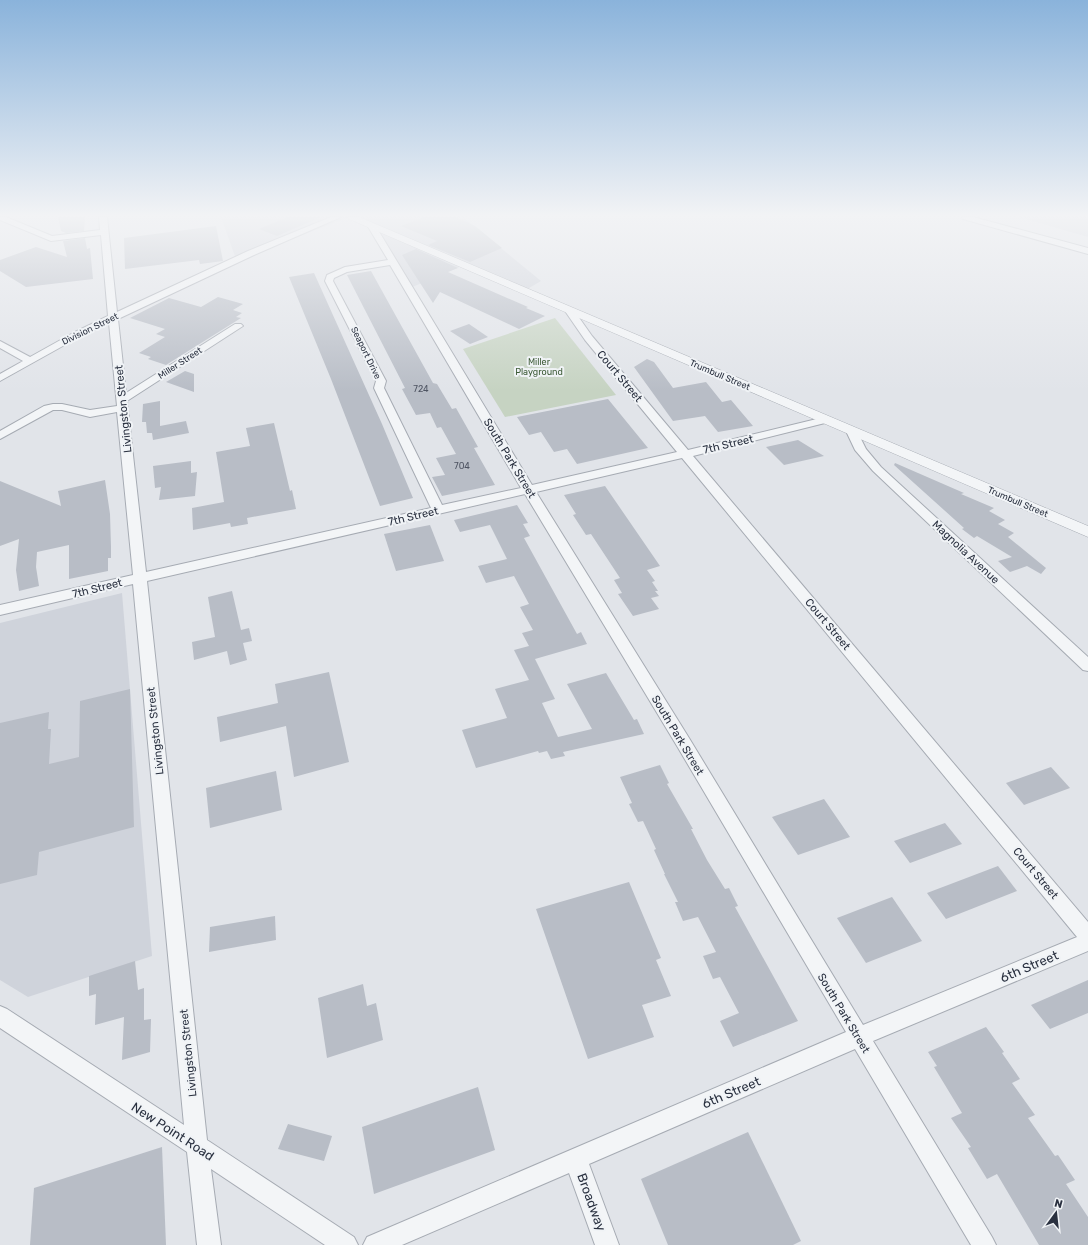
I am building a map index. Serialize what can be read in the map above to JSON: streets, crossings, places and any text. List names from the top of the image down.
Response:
{
  "streets": {
    "street": [
      "Division Street",
      "Seaport Drive",
      "Miller Street",
      "Trumbull Street",
      "Court Street",
      "Livingston Street",
      "7th Street",
      "South Park Street",
      "Magnolia Avenue",
      "6th Street",
      "New Point Road",
      "Broadway"
    ]
  },
  "crossings": [
    ["Division Street", "Livingston Street"],
    ["Seaport Drive", "7th Street"],
    ["Miller Street", "Livingston Street"],
    ["Trumbull Street", "Court Street"],
    ["Trumbull Street", "7th Street"],
    ["Trumbull Street", "Magnolia Avenue"],
    ["Court Street", "7th Street"],
    ["Livingston Street", "7th Street"],
    ["Livingston Street", "New Point Road"],
    ["7th Street", "South Park Street"],
    ["South Park Street", "6th Street"],
    ["6th Street", "Broadway"]
  ],
  "parks": ["Miller Playground"],
  "house_numbers": ["724", "704"],
  "north": "top"
}
